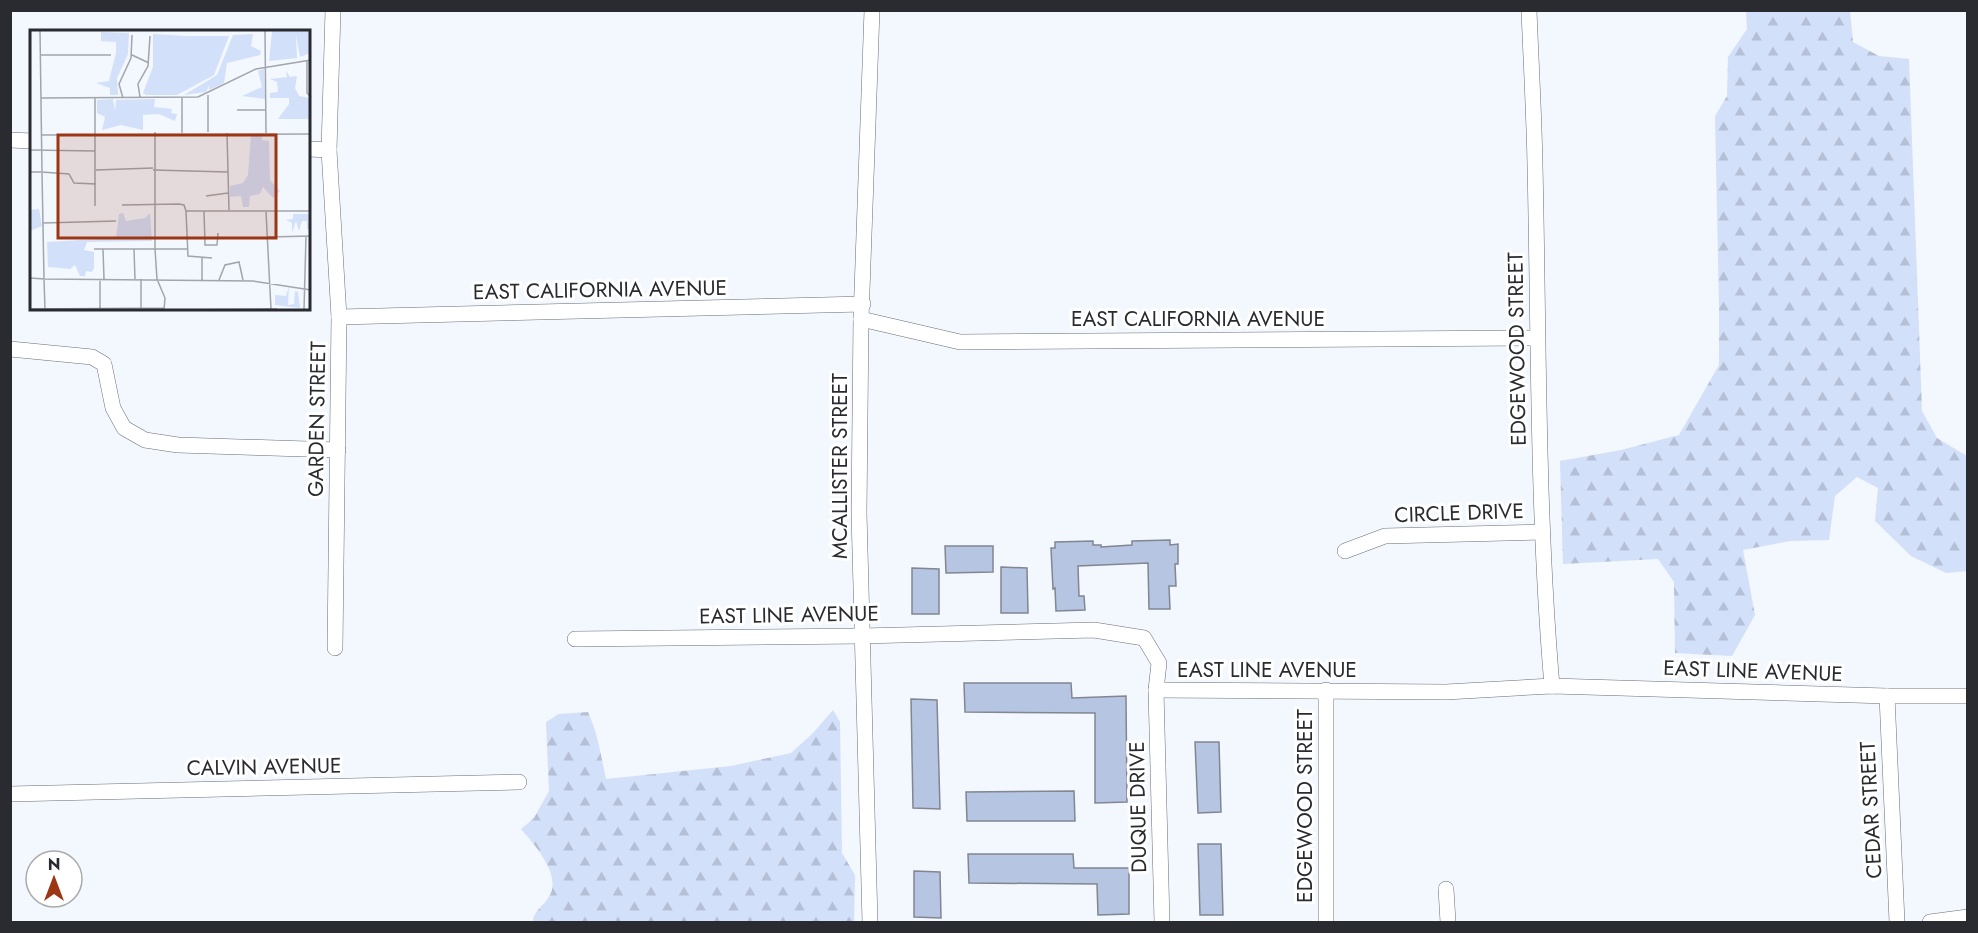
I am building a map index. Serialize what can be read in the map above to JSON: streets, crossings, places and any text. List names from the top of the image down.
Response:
{
  "streets": {
    "street": [
      "EAST CALIFORNIA AVENUE",
      "EDGEWOOD STREET",
      "GARDEN STREET",
      "MCALLISTER STREET",
      "CIRCLE DRIVE",
      "EAST LINE AVENUE",
      "CALVIN AVENUE",
      "DUQUE DRIVE",
      "CEDAR STREET"
    ]
  },
  "crossings": [
    ["EAST CALIFORNIA AVENUE", "EDGEWOOD STREET"],
    ["EAST CALIFORNIA AVENUE", "GARDEN STREET"],
    ["EAST CALIFORNIA AVENUE", "MCALLISTER STREET"],
    ["EDGEWOOD STREET", "CIRCLE DRIVE"],
    ["EDGEWOOD STREET", "EAST LINE AVENUE"],
    ["MCALLISTER STREET", "EAST LINE AVENUE"],
    ["EAST LINE AVENUE", "DUQUE DRIVE"],
    ["EAST LINE AVENUE", "CEDAR STREET"]
  ],
  "north": "top"
}
